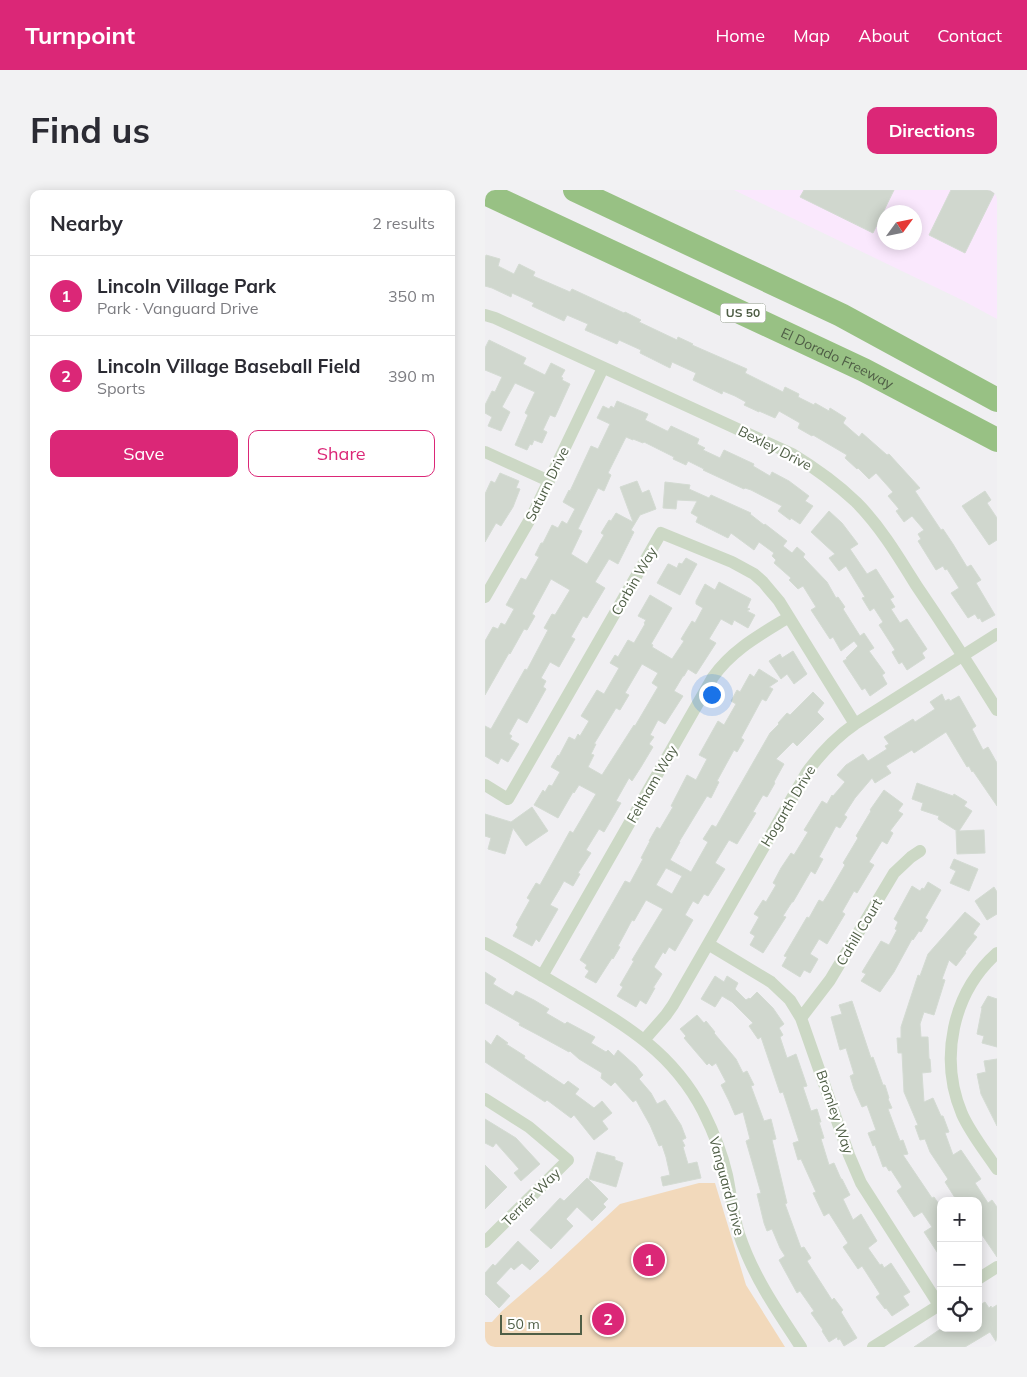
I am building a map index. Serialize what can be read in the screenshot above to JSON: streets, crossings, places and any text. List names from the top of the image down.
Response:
{
  "streets": {
    "highway": ["US 50", "El Dorado Freeway"],
    "street": [
      "Bexley Drive",
      "Saturn Drive",
      "Corbin Way",
      "Feltham Way",
      "Hogarth Drive",
      "Cahill Court",
      "Bromley Way",
      "Vanguard Drive",
      "Terrier Way"
    ]
  },
  "crossings": [
    ["Bexley Drive", "Saturn Drive"],
    ["Bexley Drive", "Hogarth Drive"],
    ["Corbin Way", "Feltham Way"],
    ["Corbin Way", "Hogarth Drive"],
    ["Feltham Way", "Vanguard Drive"],
    ["Hogarth Drive", "Bromley Way"],
    ["Hogarth Drive", "Vanguard Drive"],
    ["Cahill Court", "Bromley Way"]
  ],
  "scale_bar": "50 m",
  "north": "top right",
  "page": {
    "header": "Turnpoint",
    "nav": [
      "Home",
      "Map",
      "About",
      "Contact"
    ],
    "buttons": [
      "Directions",
      ["Save", "Share"]
    ],
    "title": "Find us",
    "heading": ["Nearby", "2 results"],
    "list": [
      {
        "mark": "1",
        "name": "Lincoln Village Park",
        "note": "Park · Vanguard Drive",
        "value": "350 m"
      },
      {
        "mark": "2",
        "name": "Lincoln Village Baseball Field",
        "note": "Sports",
        "value": "390 m"
      }
    ],
    "map_buttons": ["+", "−"],
    "pins": ["1", "2"],
    "scale": "50 m"
  }
}
